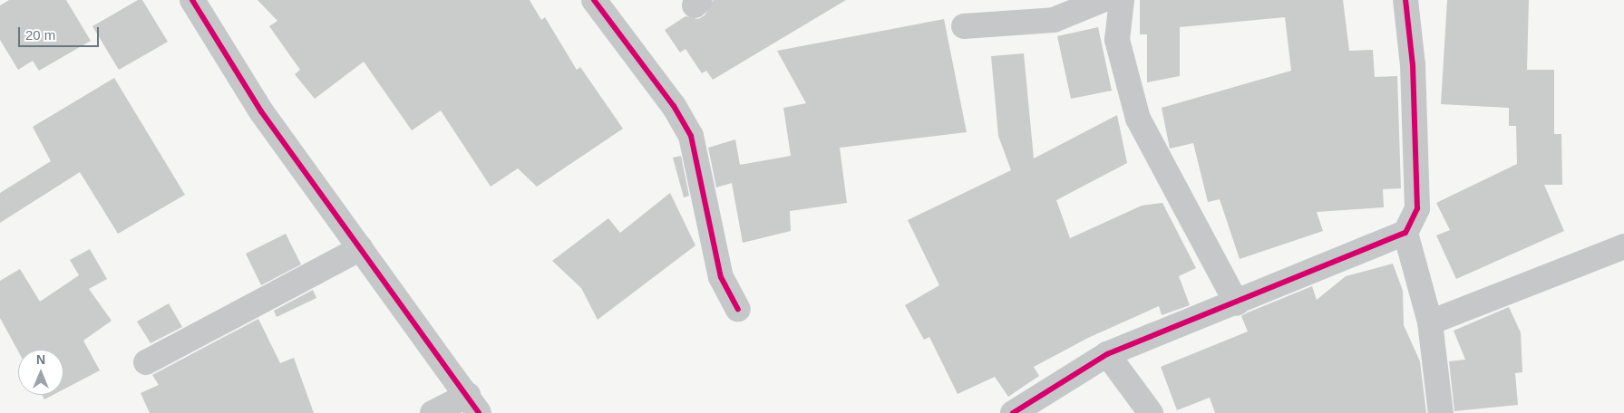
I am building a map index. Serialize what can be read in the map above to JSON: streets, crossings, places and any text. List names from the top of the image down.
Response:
{
  "scale_bar": "20 m",
  "north": "top"
}
